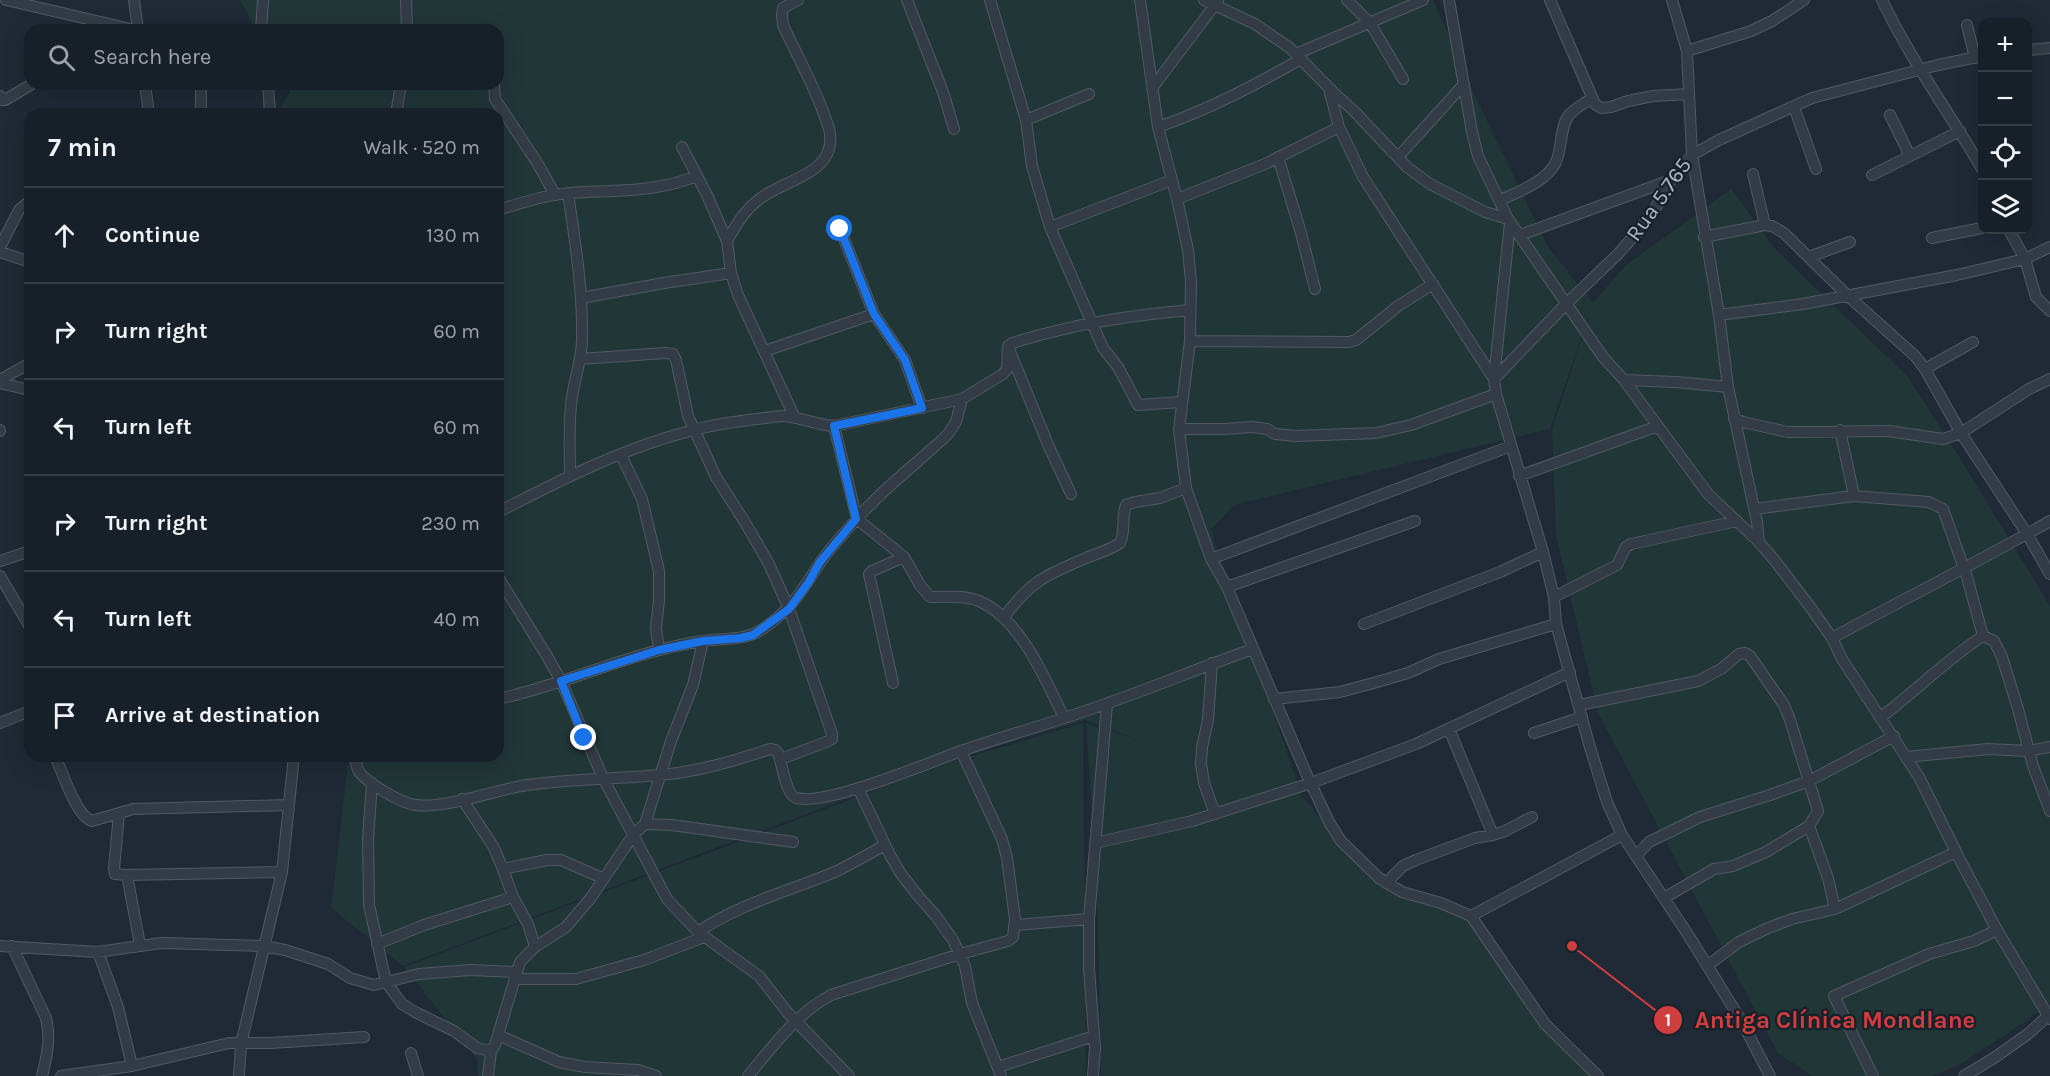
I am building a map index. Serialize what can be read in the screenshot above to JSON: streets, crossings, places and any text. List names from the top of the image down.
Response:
{
  "streets": {
    "street": ["Rua 5.765"]
  },
  "places": ["Antiga Clínica Mondlane"],
  "page": {
    "map_buttons": ["+", "−"],
    "search": "Search here",
    "heading": ["7 min", "Walk · 520 m"],
    "list": [
      ["Continue", "130 m"],
      ["Turn right", "60 m"],
      ["Turn left", "60 m"],
      ["Turn right", "230 m"],
      ["Turn left", "40 m"],
      "Arrive at destination"
    ]
  }
}
